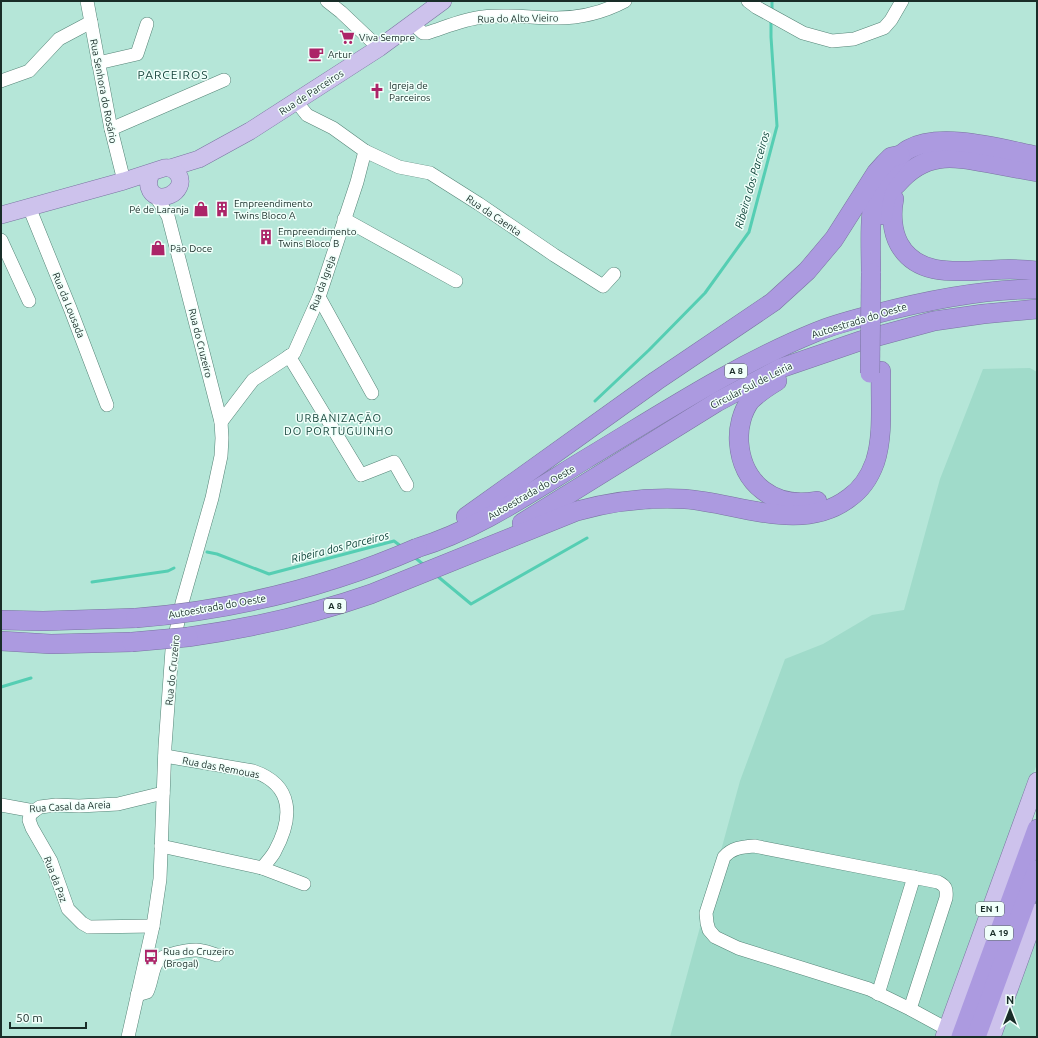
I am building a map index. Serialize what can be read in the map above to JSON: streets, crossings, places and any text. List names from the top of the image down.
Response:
{
  "streets": {
    "highway": [
      "Autoestrada do Oeste",
      "A 8",
      "Circular Sul de Leiria",
      "A 19"
    ],
    "main road": ["Rua de Parceiros", "EN 1"],
    "street": [
      "Rua do Alto Vieiro",
      "Rua Senhora do Rosário",
      "Rua da Caenta",
      "Rua da Igreja",
      "Rua da Lousada",
      "Rua do Cruzeiro",
      "Rua das Remouas",
      "Rua Casal da Areia",
      "Rua da Paz"
    ]
  },
  "crossings": [
    ["Rua do Alto Vieiro", "Rua de Parceiros"],
    ["Rua de Parceiros", "Rua do Cruzeiro"],
    ["Rua da Caenta", "Rua da Igreja"],
    ["Rua da Igreja", "Rua do Cruzeiro"],
    ["Rua do Cruzeiro", "Rua das Remouas"],
    ["Rua do Cruzeiro", "Rua Casal da Areia"],
    ["Rua do Cruzeiro", "Rua da Paz"],
    ["A 8", "Circular Sul de Leiria"],
    ["Rua Casal da Areia", "Rua da Paz"],
    ["EN 1", "A 19"]
  ],
  "districts": ["PARCEIROS", "URBANIZAÇÃO DO PORTUGUINHO"],
  "water": ["Ribeira dos Parceiros"],
  "places": {
    "supermarket": ["Viva Sempre"],
    "cafe": ["Artur"],
    "church": ["Igreja de Parceiros"],
    "shop": ["Pé de Laranja", "Pão Doce"],
    "building": ["Empreendimento Twins Bloco A", "Empreendimento Twins Bloco B"],
    "bus stop": ["Rua do Cruzeiro (Brogal)"]
  },
  "scale_bar": "50 m",
  "north": "top"
}
